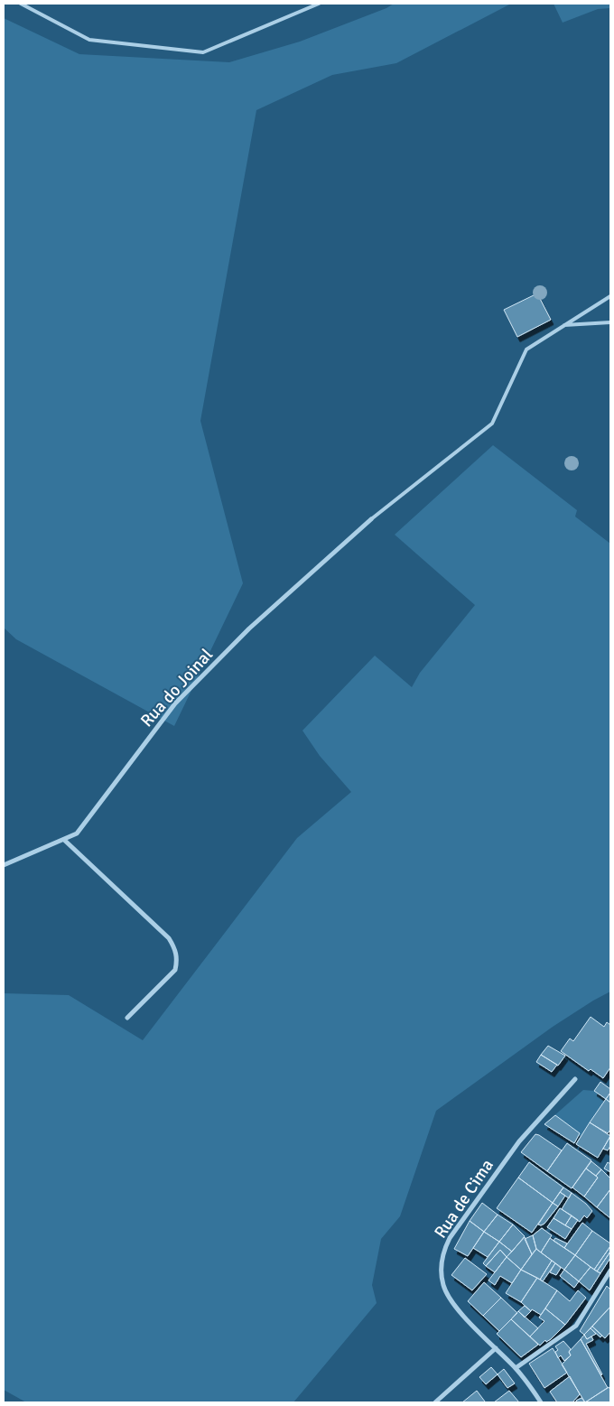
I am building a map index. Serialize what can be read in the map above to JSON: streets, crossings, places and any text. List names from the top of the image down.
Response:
{
  "streets": {
    "street": ["Rua do Joinal", "Rua de Cima"]
  }
}
